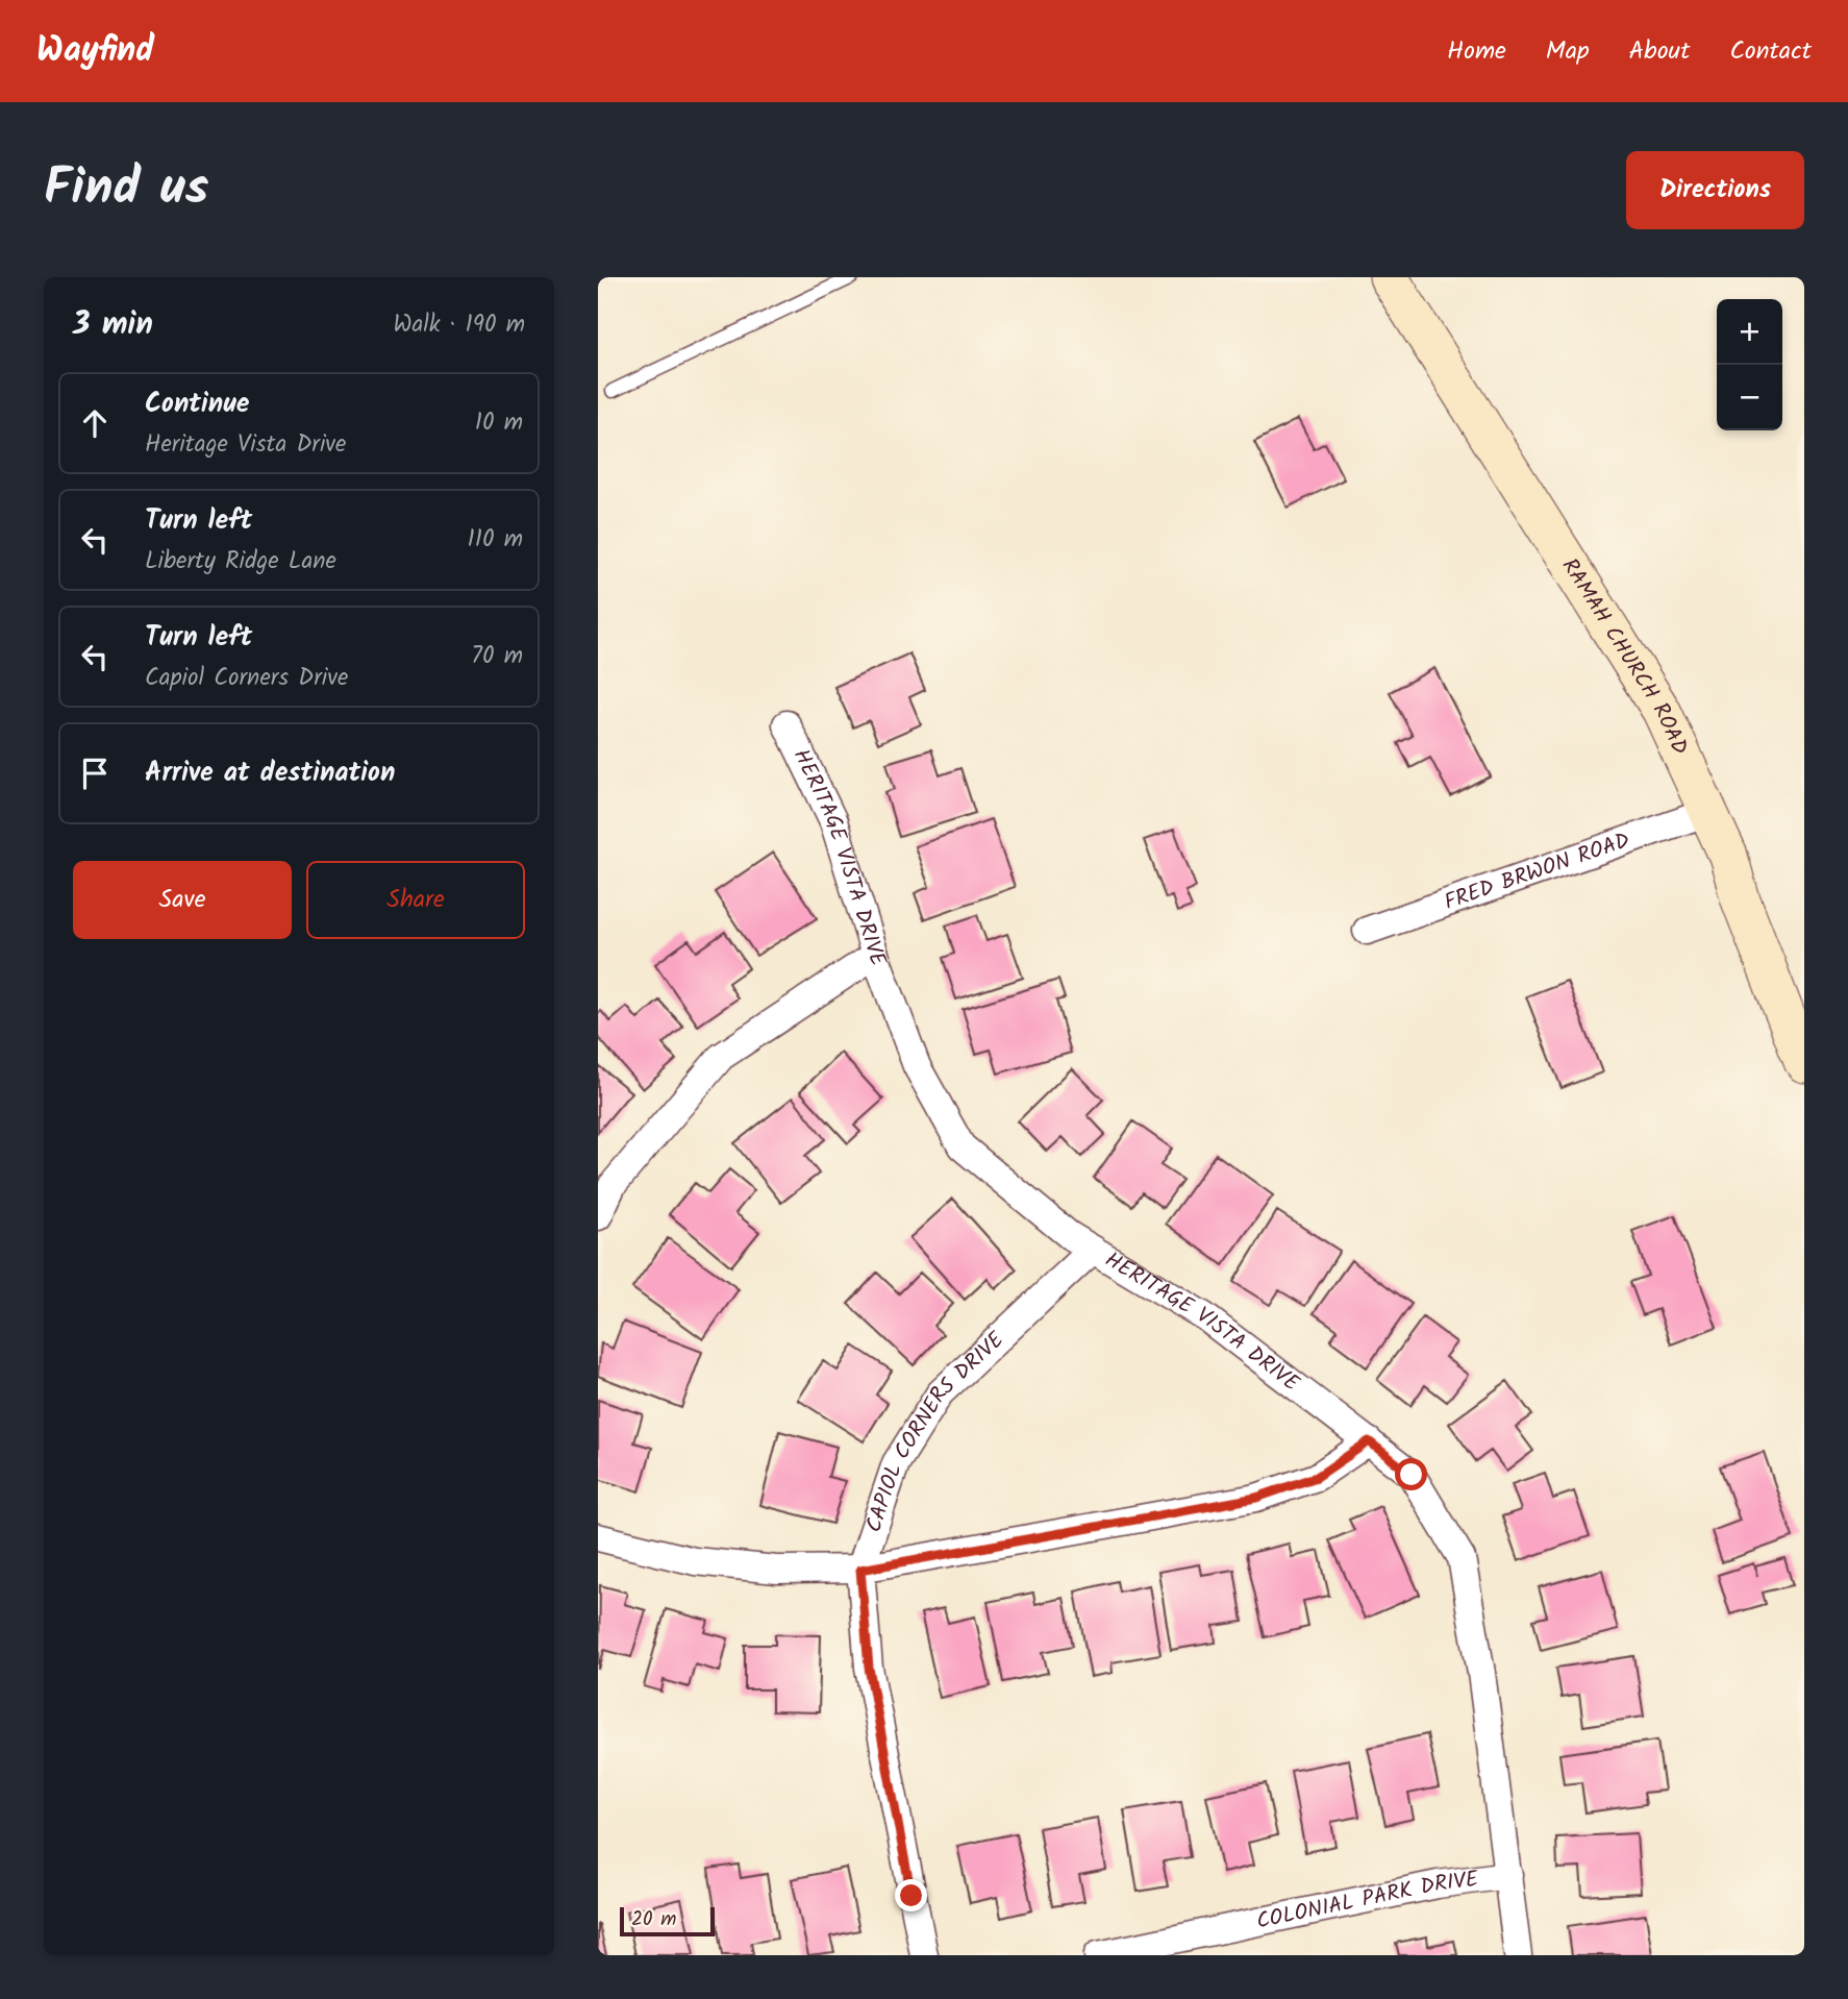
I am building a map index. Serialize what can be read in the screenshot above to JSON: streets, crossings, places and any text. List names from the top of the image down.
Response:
{
  "streets": {
    "main road": ["RAMAH CHURCH ROAD"],
    "street": [
      "HERITAGE VISTA DRIVE",
      "FRED BRWON ROAD",
      "CAPIOL CORNERS DRIVE",
      "COLONIAL PARK DRIVE"
    ]
  },
  "crossings": [
    ["RAMAH CHURCH ROAD", "FRED BRWON ROAD"],
    ["HERITAGE VISTA DRIVE", "CAPIOL CORNERS DRIVE"],
    ["HERITAGE VISTA DRIVE", "COLONIAL PARK DRIVE"]
  ],
  "scale_bar": "20 m",
  "page": {
    "header": "Wayfind",
    "nav": [
      "Home",
      "Map",
      "About",
      "Contact"
    ],
    "title": "Find us",
    "buttons": [
      "Directions",
      ["Save", "Share"]
    ],
    "heading": ["3 min", "Walk · 190 m"],
    "map_buttons": ["+", "−"],
    "list": [
      ["Continue", "Heritage Vista Drive", "10 m"],
      ["Turn left", "Liberty Ridge Lane", "110 m"],
      ["Turn left", "Capiol Corners Drive", "70 m"],
      "Arrive at destination"
    ],
    "scale": "20 m"
  }
}
